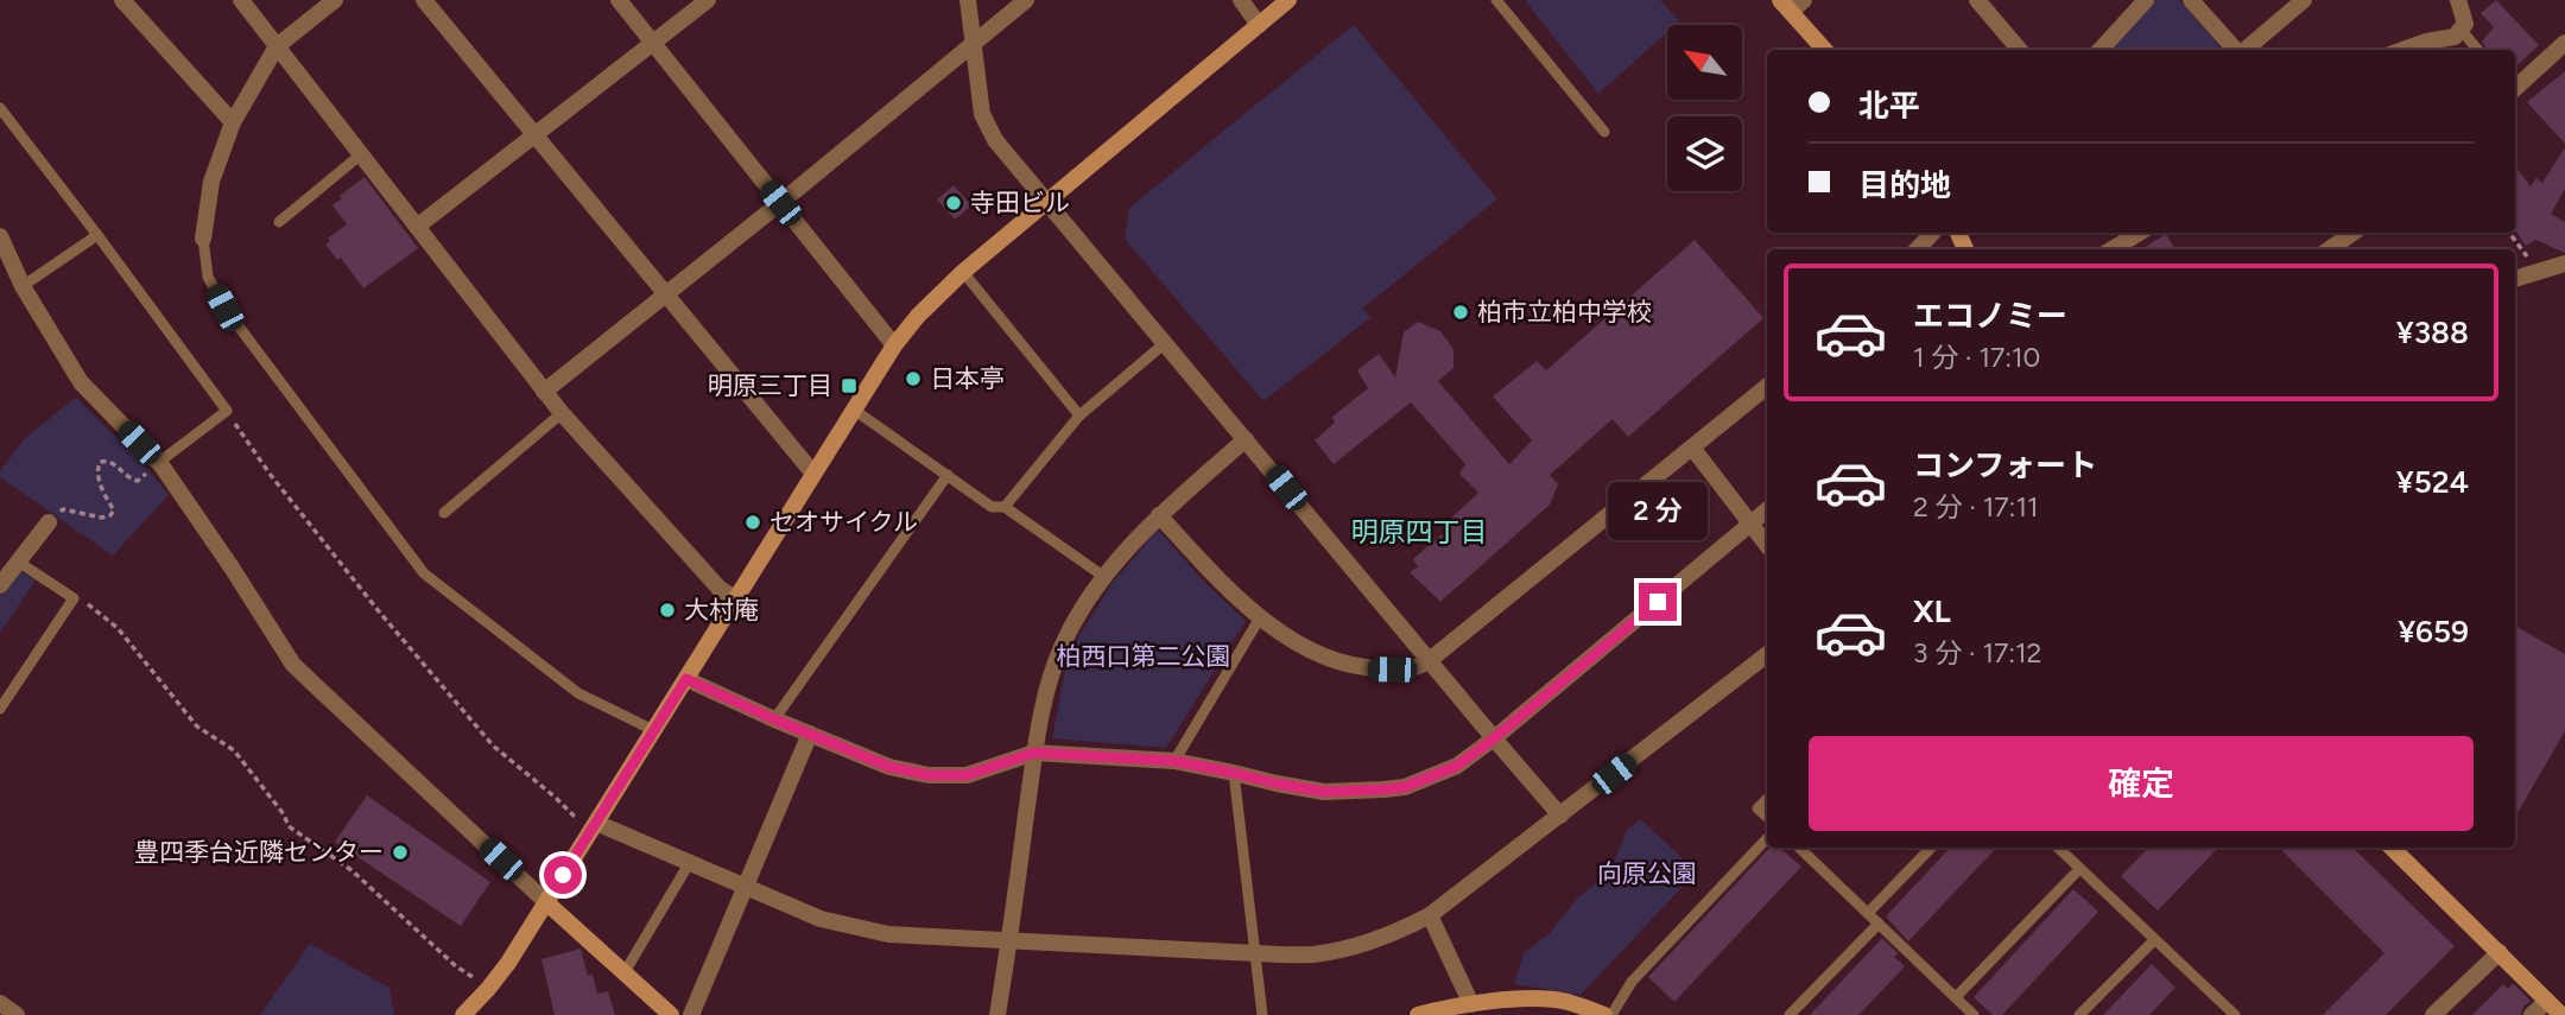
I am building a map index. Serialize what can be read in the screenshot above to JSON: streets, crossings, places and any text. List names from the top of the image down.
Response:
{
  "districts": ["明原四丁目"],
  "parks": ["柏西口第二公園", "向原公園"],
  "places": {
    "other": [
      "寺田ビル",
      "柏市立柏中学校",
      "日本亭",
      "セオサイクル",
      "大村庵",
      "豊四季台近隣センター"
    ],
    "transit": ["明原三丁目"]
  },
  "north": "top left",
  "page": {
    "banner": ["北平", "目的地"],
    "list": [
      {
        "name": "エコノミー",
        "note": "1 分 · 17:10",
        "value": "¥388"
      },
      {
        "name": "コンフォート",
        "note": "2 分 · 17:11",
        "value": "¥524"
      },
      {
        "name": "XL",
        "note": "3 分 · 17:12",
        "value": "¥659"
      }
    ],
    "bubble": "2 分",
    "buttons": "確定"
  }
}
